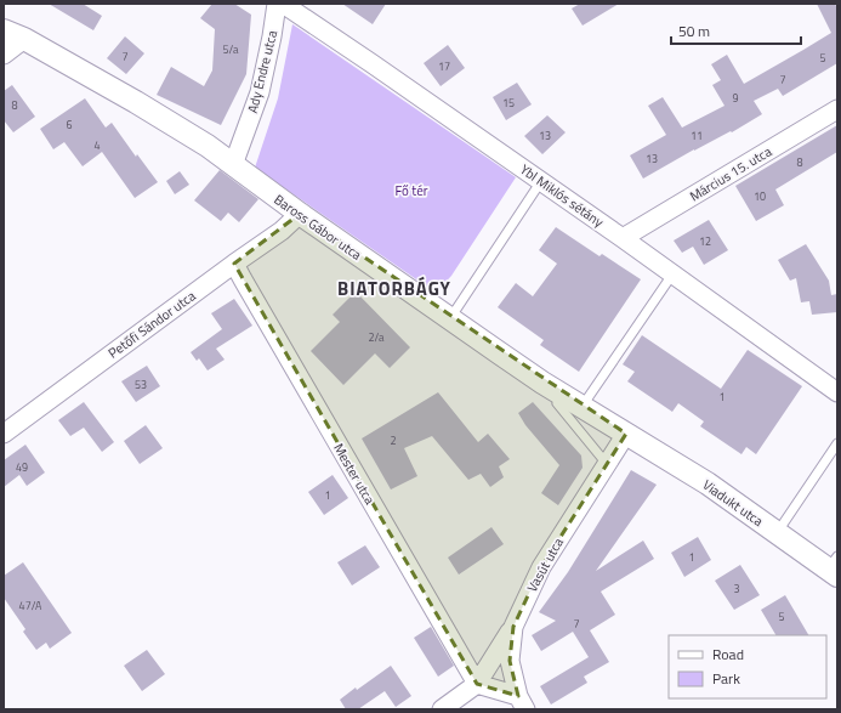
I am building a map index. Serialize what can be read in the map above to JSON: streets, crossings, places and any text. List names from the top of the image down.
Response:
{
  "streets": {
    "street": [
      "Ady Endre utca",
      "Március 15. utca",
      "Ybl Miklós sétány",
      "Baross Gábor utca",
      "Petőfi Sándor utca",
      "Mester utca",
      "Viadukt utca",
      "Vasút utca"
    ]
  },
  "crossings": [
    ["Ady Endre utca", "Baross Gábor utca"],
    ["Március 15. utca", "Ybl Miklós sétány"],
    ["Baross Gábor utca", "Petőfi Sándor utca"],
    ["Baross Gábor utca", "Viadukt utca"],
    ["Baross Gábor utca", "Vasút utca"],
    ["Petőfi Sándor utca", "Mester utca"],
    ["Viadukt utca", "Vasút utca"]
  ],
  "districts": ["BIATORBÁGY"],
  "parks": ["Fő tér"],
  "house_numbers": [
    "5/a",
    "7",
    "5",
    "17",
    "7",
    "9",
    "15",
    "8",
    "6",
    "13",
    "11",
    "4",
    "13",
    "8",
    "10",
    "12",
    "2/a",
    "53",
    "1",
    "2",
    "49",
    "1",
    "1",
    "3",
    "47/A",
    "5",
    "7"
  ],
  "legend": ["Road", "Park"],
  "scale_bar": "50 m"
}
